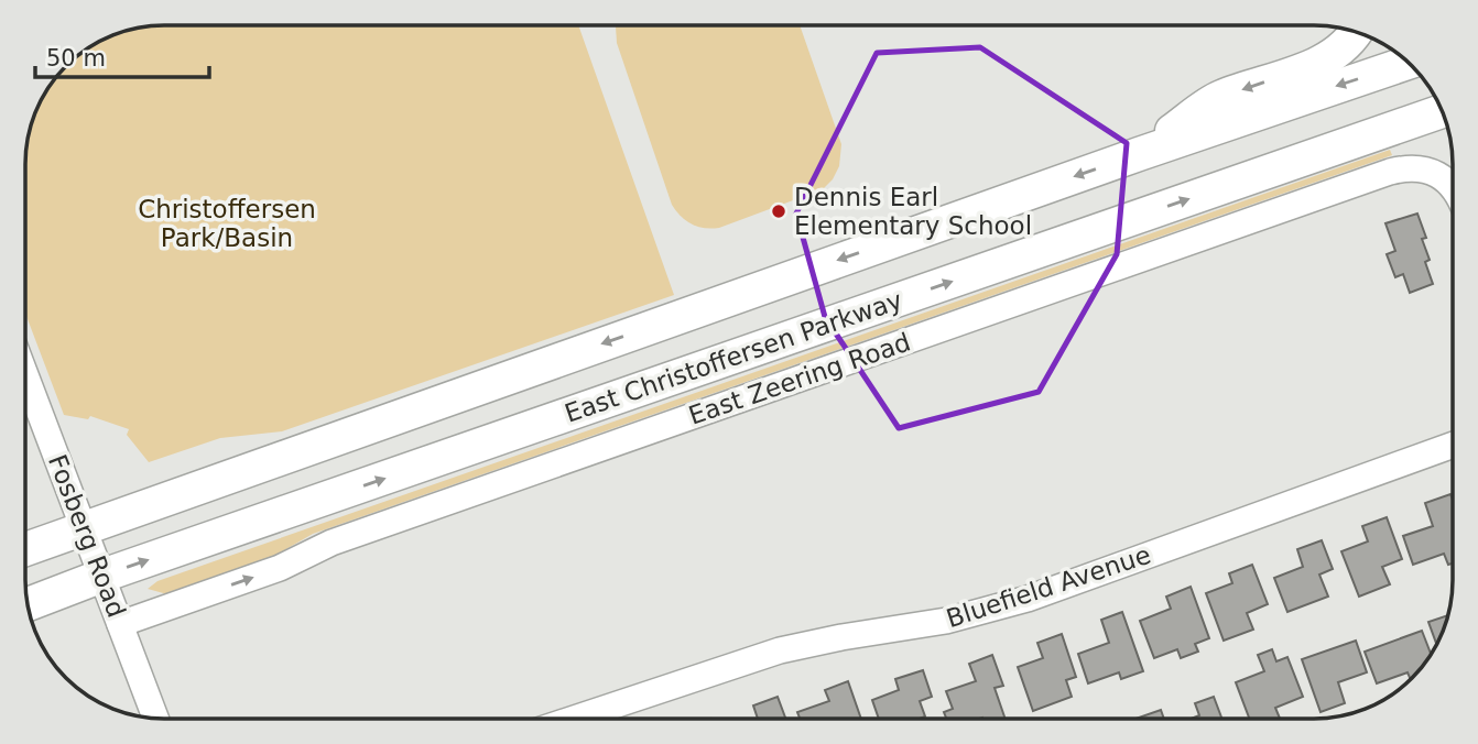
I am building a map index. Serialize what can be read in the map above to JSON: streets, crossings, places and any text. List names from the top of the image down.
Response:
{
  "streets": {
    "street": [
      "East Christoffersen Parkway",
      "East Zeering Road",
      "Fosberg Road",
      "Bluefield Avenue"
    ]
  },
  "crossings": [
    ["East Christoffersen Parkway", "Fosberg Road"],
    ["East Zeering Road", "Fosberg Road"]
  ],
  "parks": ["Christoffersen Park/Basin"],
  "places": ["Dennis Earl Elementary School"],
  "scale_bar": "50 m"
}
